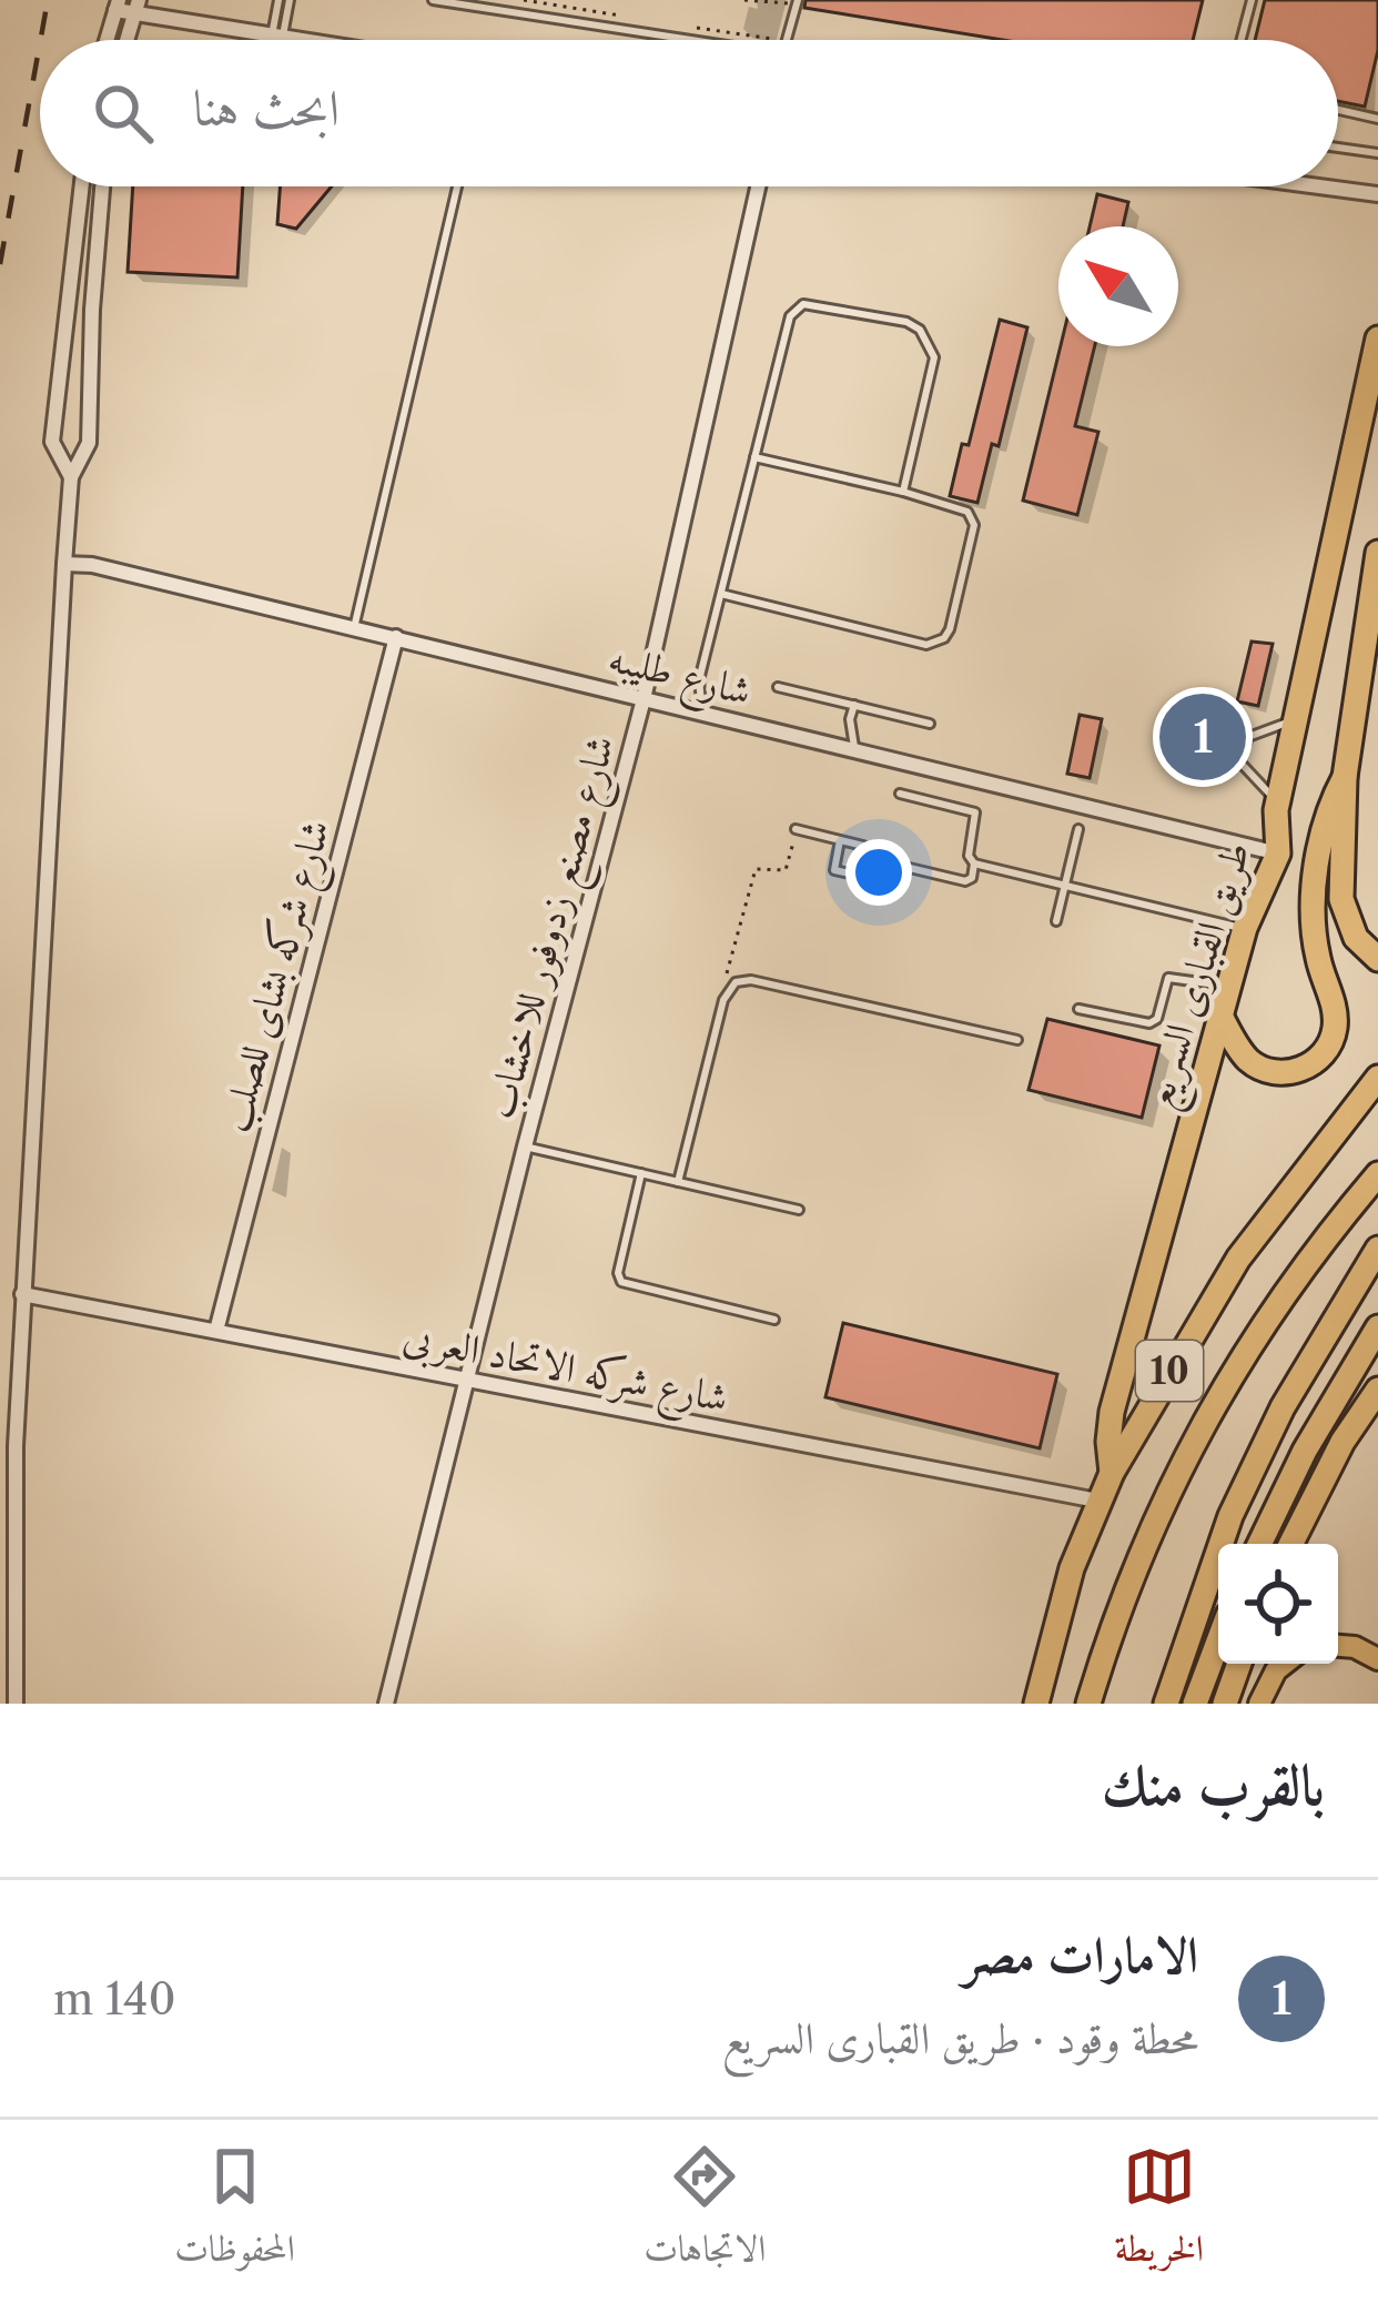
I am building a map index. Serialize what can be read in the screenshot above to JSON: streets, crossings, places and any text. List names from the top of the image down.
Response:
{
  "streets": {
    "highway": ["طريق القبارى السريع", "10"],
    "street": [
      "شارع طليبه",
      "شارع مصنع زدوفور للاخشاب",
      "شارع شركه بشاى للصلب",
      "شارع شركه الاتحاد العربى"
    ]
  },
  "crossings": [
    ["شارع طليبه", "شارع مصنع زدوفور للاخشاب"],
    ["شارع طليبه", "طريق القبارى السريع"],
    ["شارع طليبه", "شارع شركه بشاى للصلب"],
    ["شارع مصنع زدوفور للاخشاب", "شارع شركه الاتحاد العربى"],
    ["طريق القبارى السريع", "10"],
    ["شارع شركه بشاى للصلب", "شارع شركه الاتحاد العربى"],
    ["شارع شركه الاتحاد العربى", "10"]
  ],
  "north": "top left",
  "page": {
    "search": "ابحث هنا",
    "pins": "1",
    "heading": "بالقرب منك",
    "list": [
      {
        "mark": "1",
        "name": "الامارات مصر",
        "note": "محطة وقود · طريق القبارى السريع",
        "value": "140 m"
      }
    ],
    "nav": ["الخريطة", "الاتجاهات", "المحفوظات"]
  }
}
